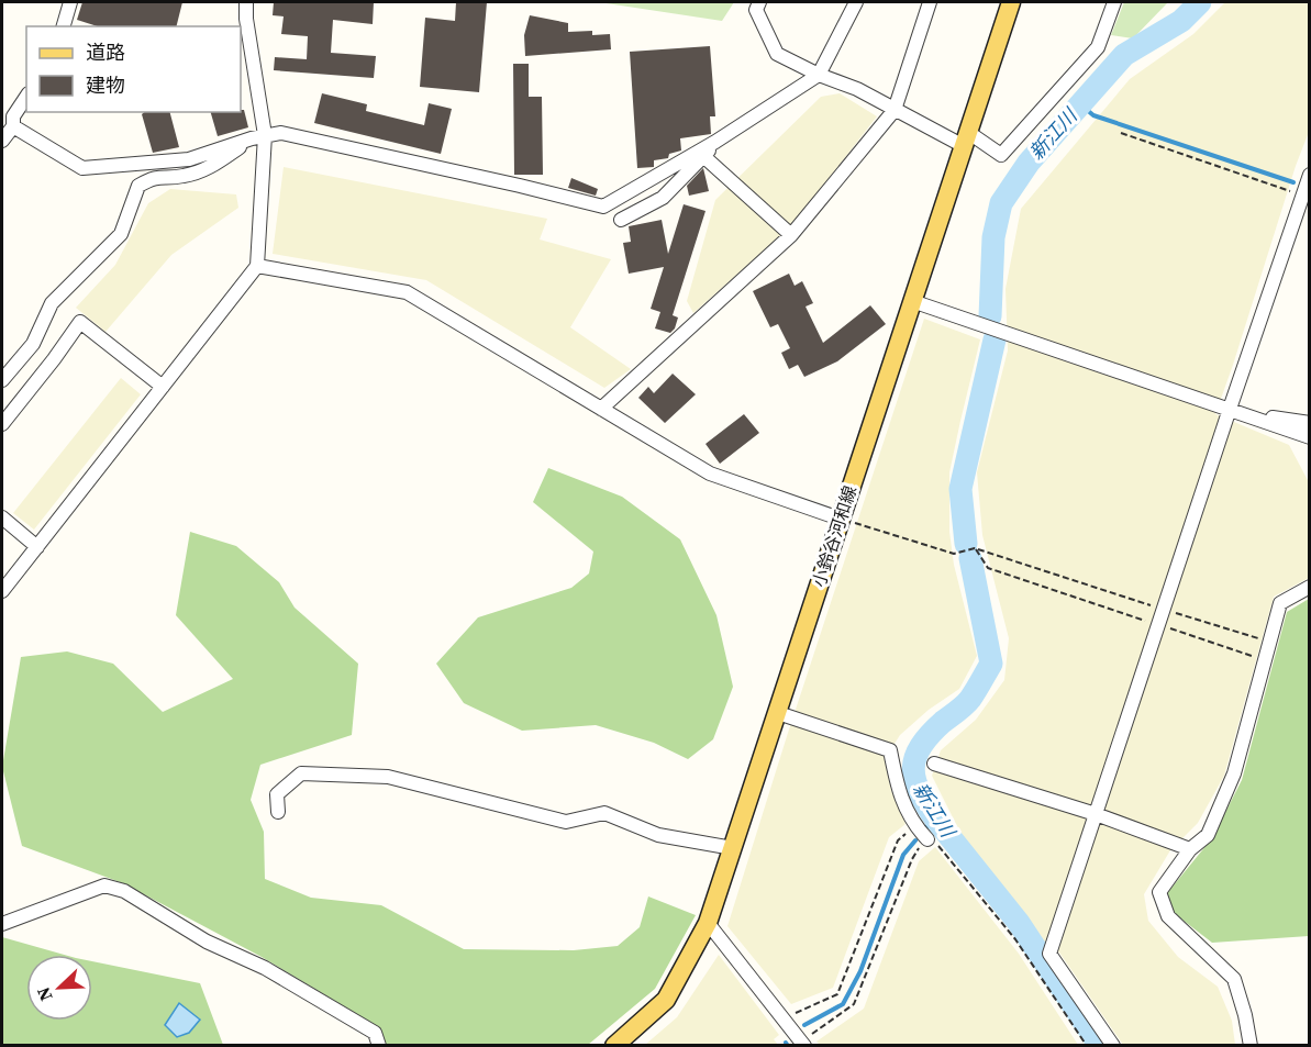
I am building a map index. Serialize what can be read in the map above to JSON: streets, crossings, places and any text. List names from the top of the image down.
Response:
{
  "streets": {
    "main road": ["小鈴谷河和線"]
  },
  "water": ["新江川"],
  "legend": ["道路", "建物"],
  "north": "bottom left"
}
